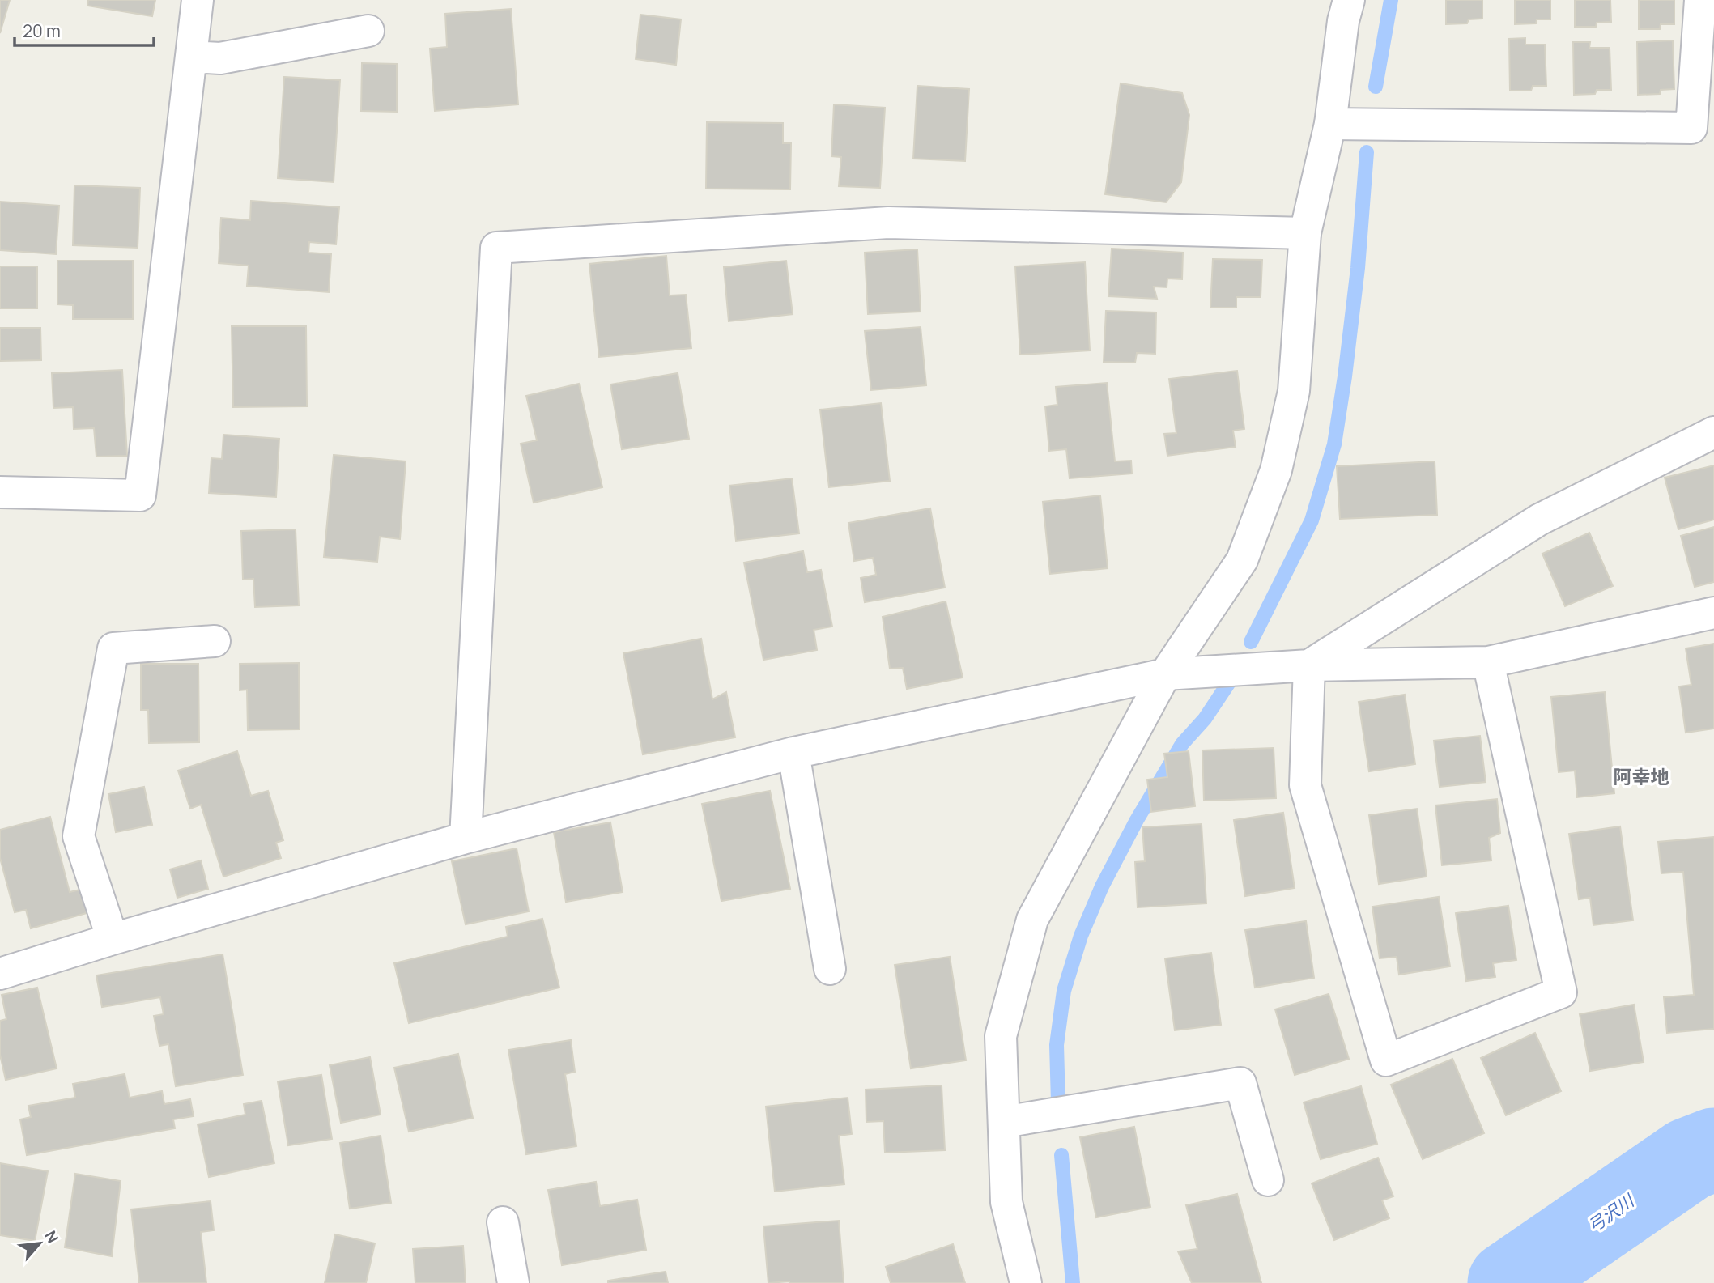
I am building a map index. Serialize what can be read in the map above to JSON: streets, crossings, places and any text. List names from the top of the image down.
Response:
{
  "districts": ["阿幸地"],
  "water": ["弓沢川"],
  "scale_bar": "20 m",
  "north": "top right"
}
